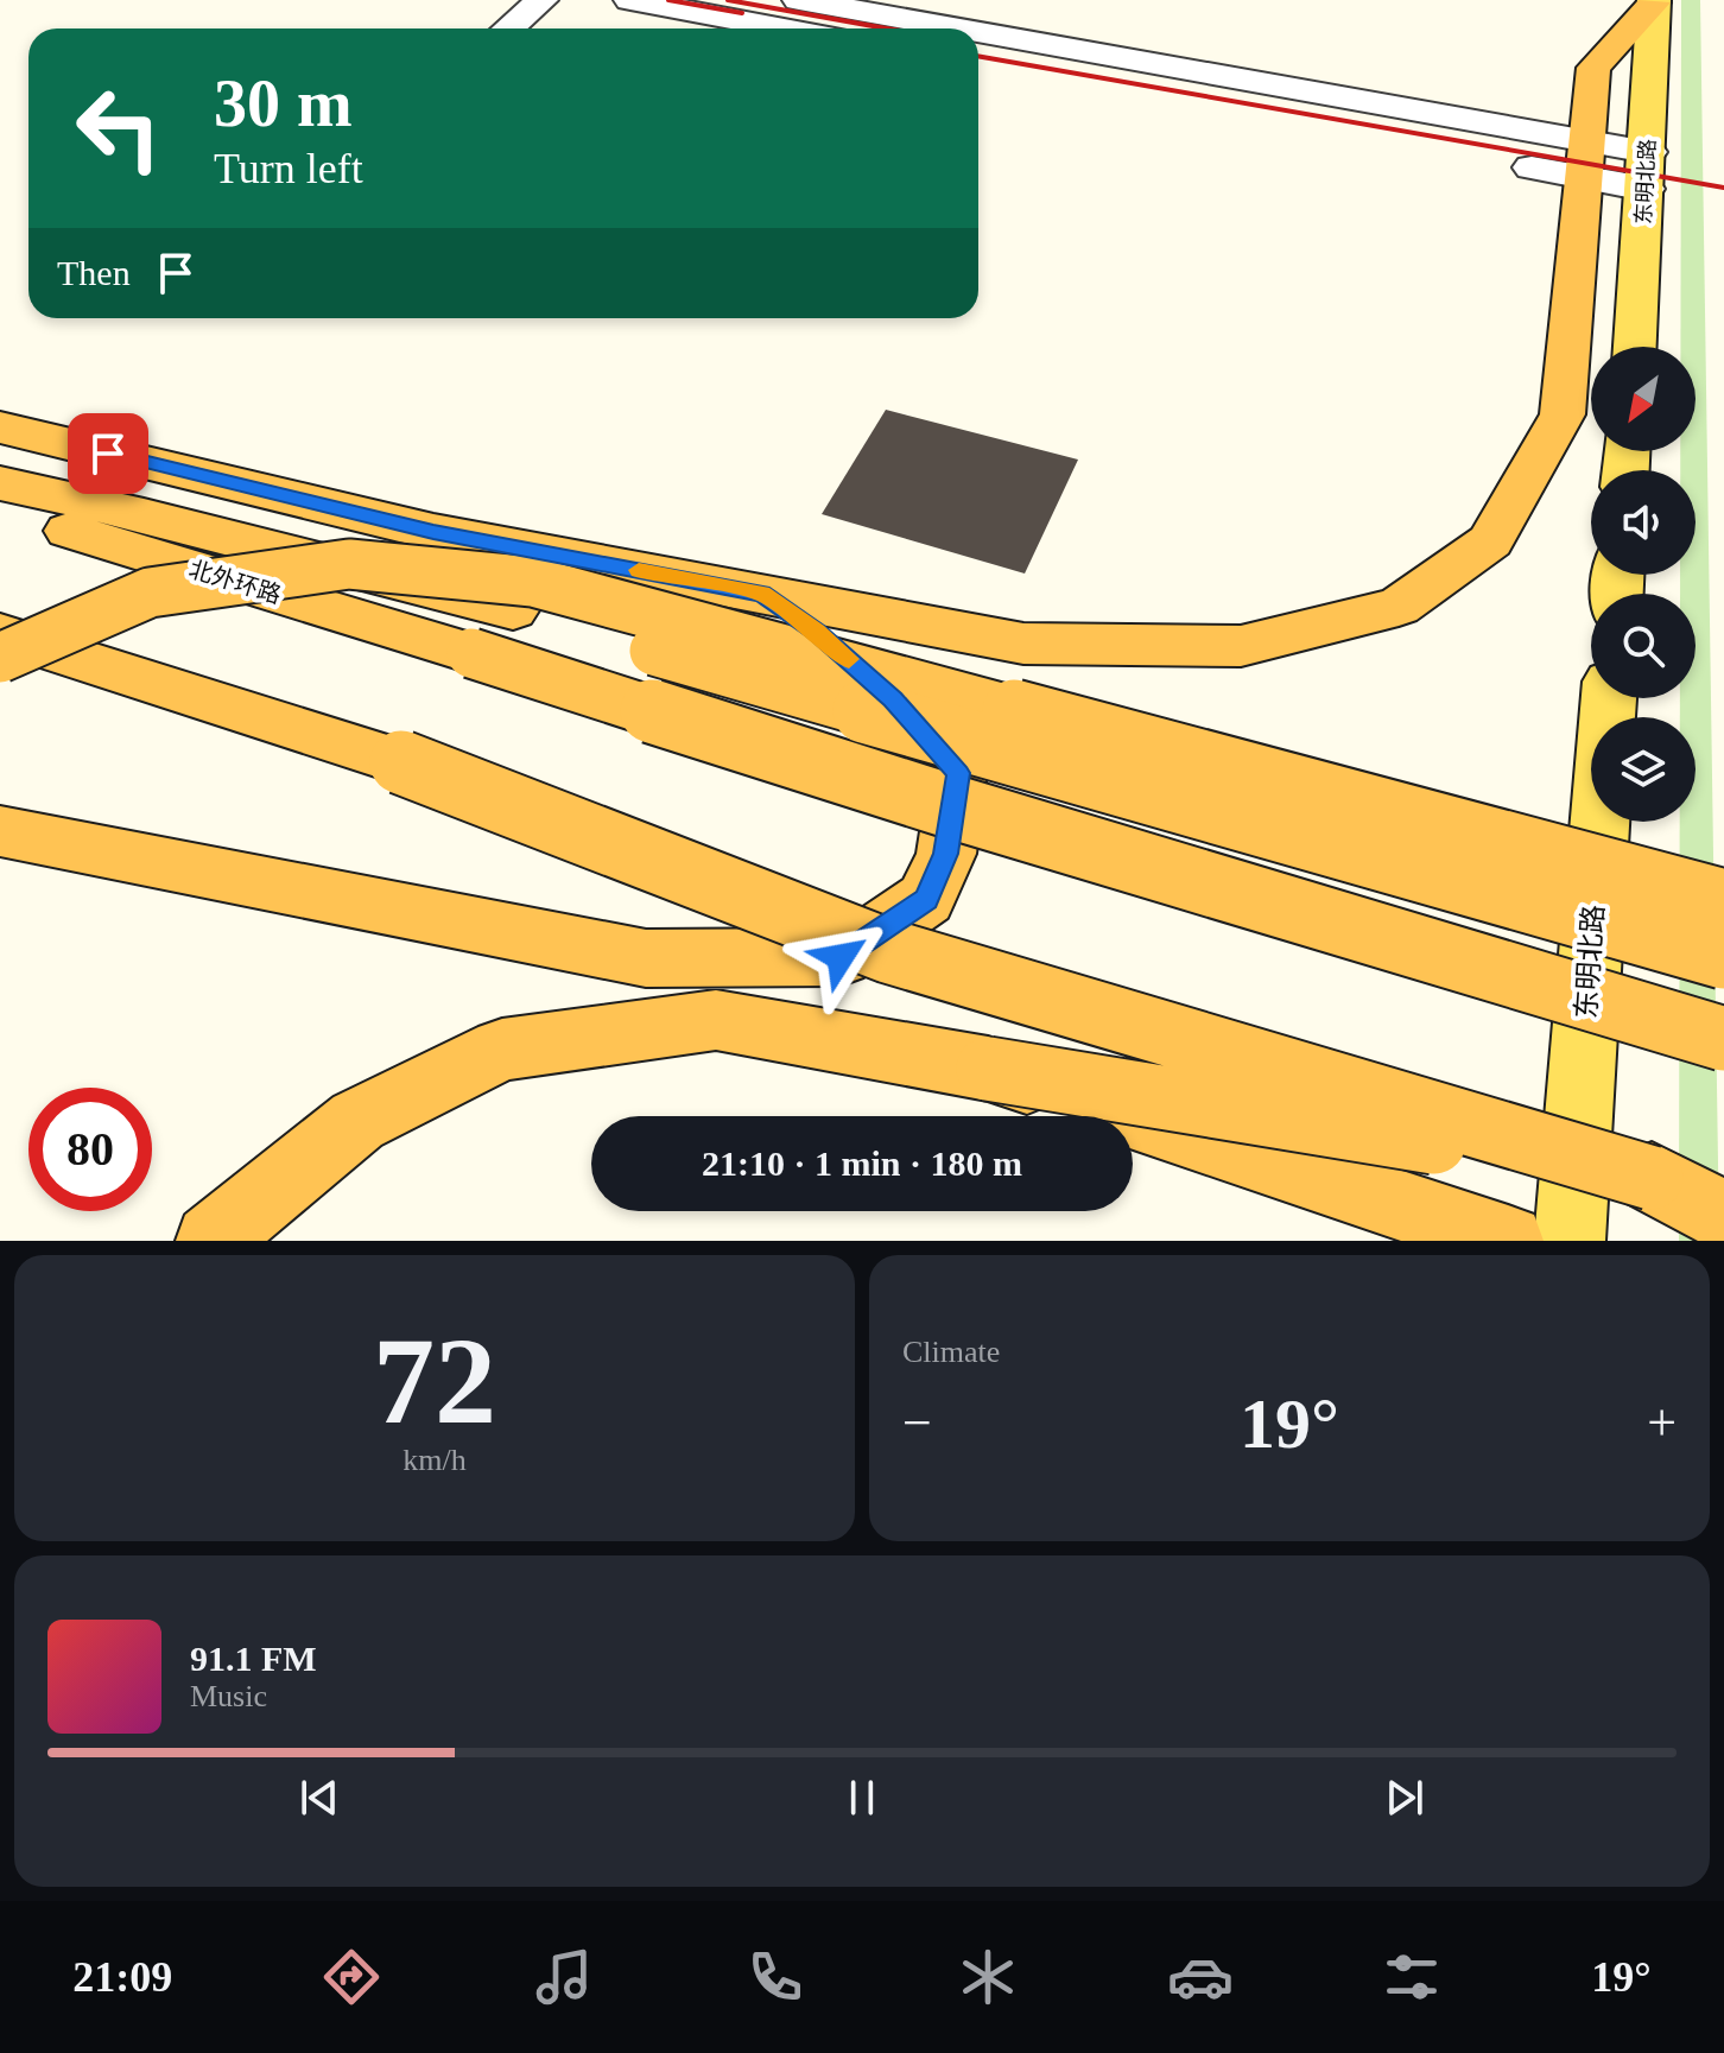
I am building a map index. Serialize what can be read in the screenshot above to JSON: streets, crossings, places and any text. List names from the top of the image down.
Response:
{
  "streets": {
    "highway": ["北外环路"],
    "main road": ["东明北路"]
  },
  "north": "bottom left",
  "page": {
    "turn": ["30 m", "Turn left"],
    "then": "Then",
    "limit": "80",
    "trip": "21:10 · 1 min · 180 m",
    "tile": [
      ["72", "km/h"],
      "Climate"
    ],
    "heat": ["−", "19°", "+"],
    "song": ["91.1 FM", "Music"],
    "tabs": ["21:09", "19°"]
  }
}
